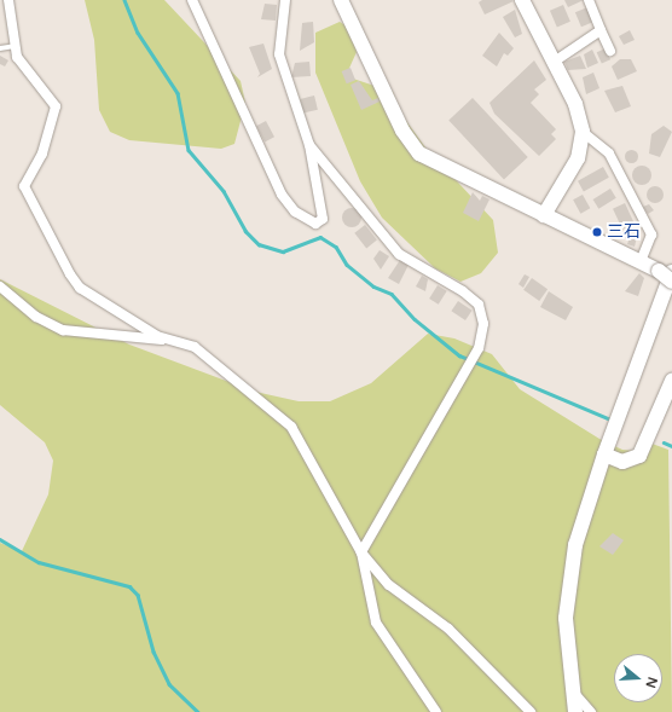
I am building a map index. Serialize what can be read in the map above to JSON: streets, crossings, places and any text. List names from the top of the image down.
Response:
{
  "places": ["三石"],
  "north": "right"
}
